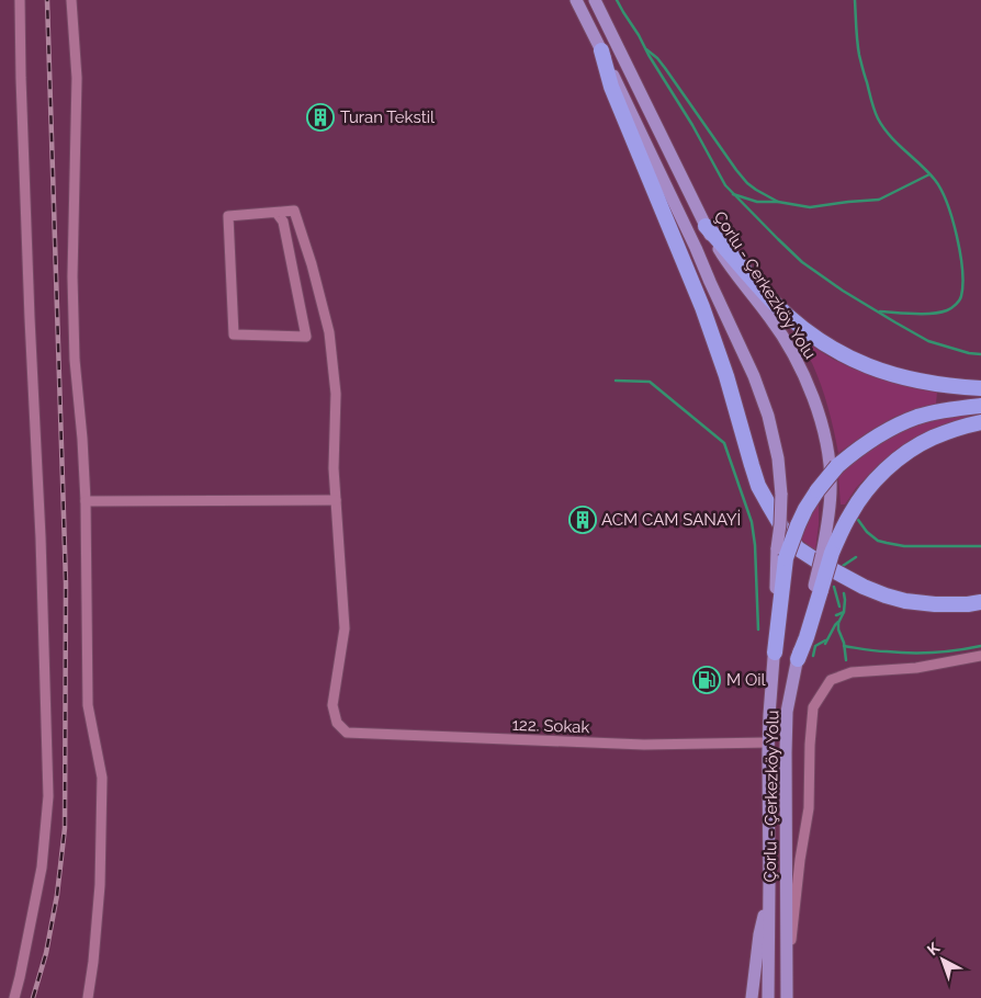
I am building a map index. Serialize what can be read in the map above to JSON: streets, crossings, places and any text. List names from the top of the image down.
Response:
{
  "streets": {
    "main road": ["Çorlu - Çerkezköy Yolu"],
    "street": ["122. Sokak"]
  },
  "crossings": [
    ["Çorlu - Çerkezköy Yolu", "122. Sokak"]
  ],
  "places": {
    "building": ["Turan Tekstil", "ACM CAM SANAYİ"],
    "fuel station": ["M Oil"]
  },
  "north": "top left"
}
